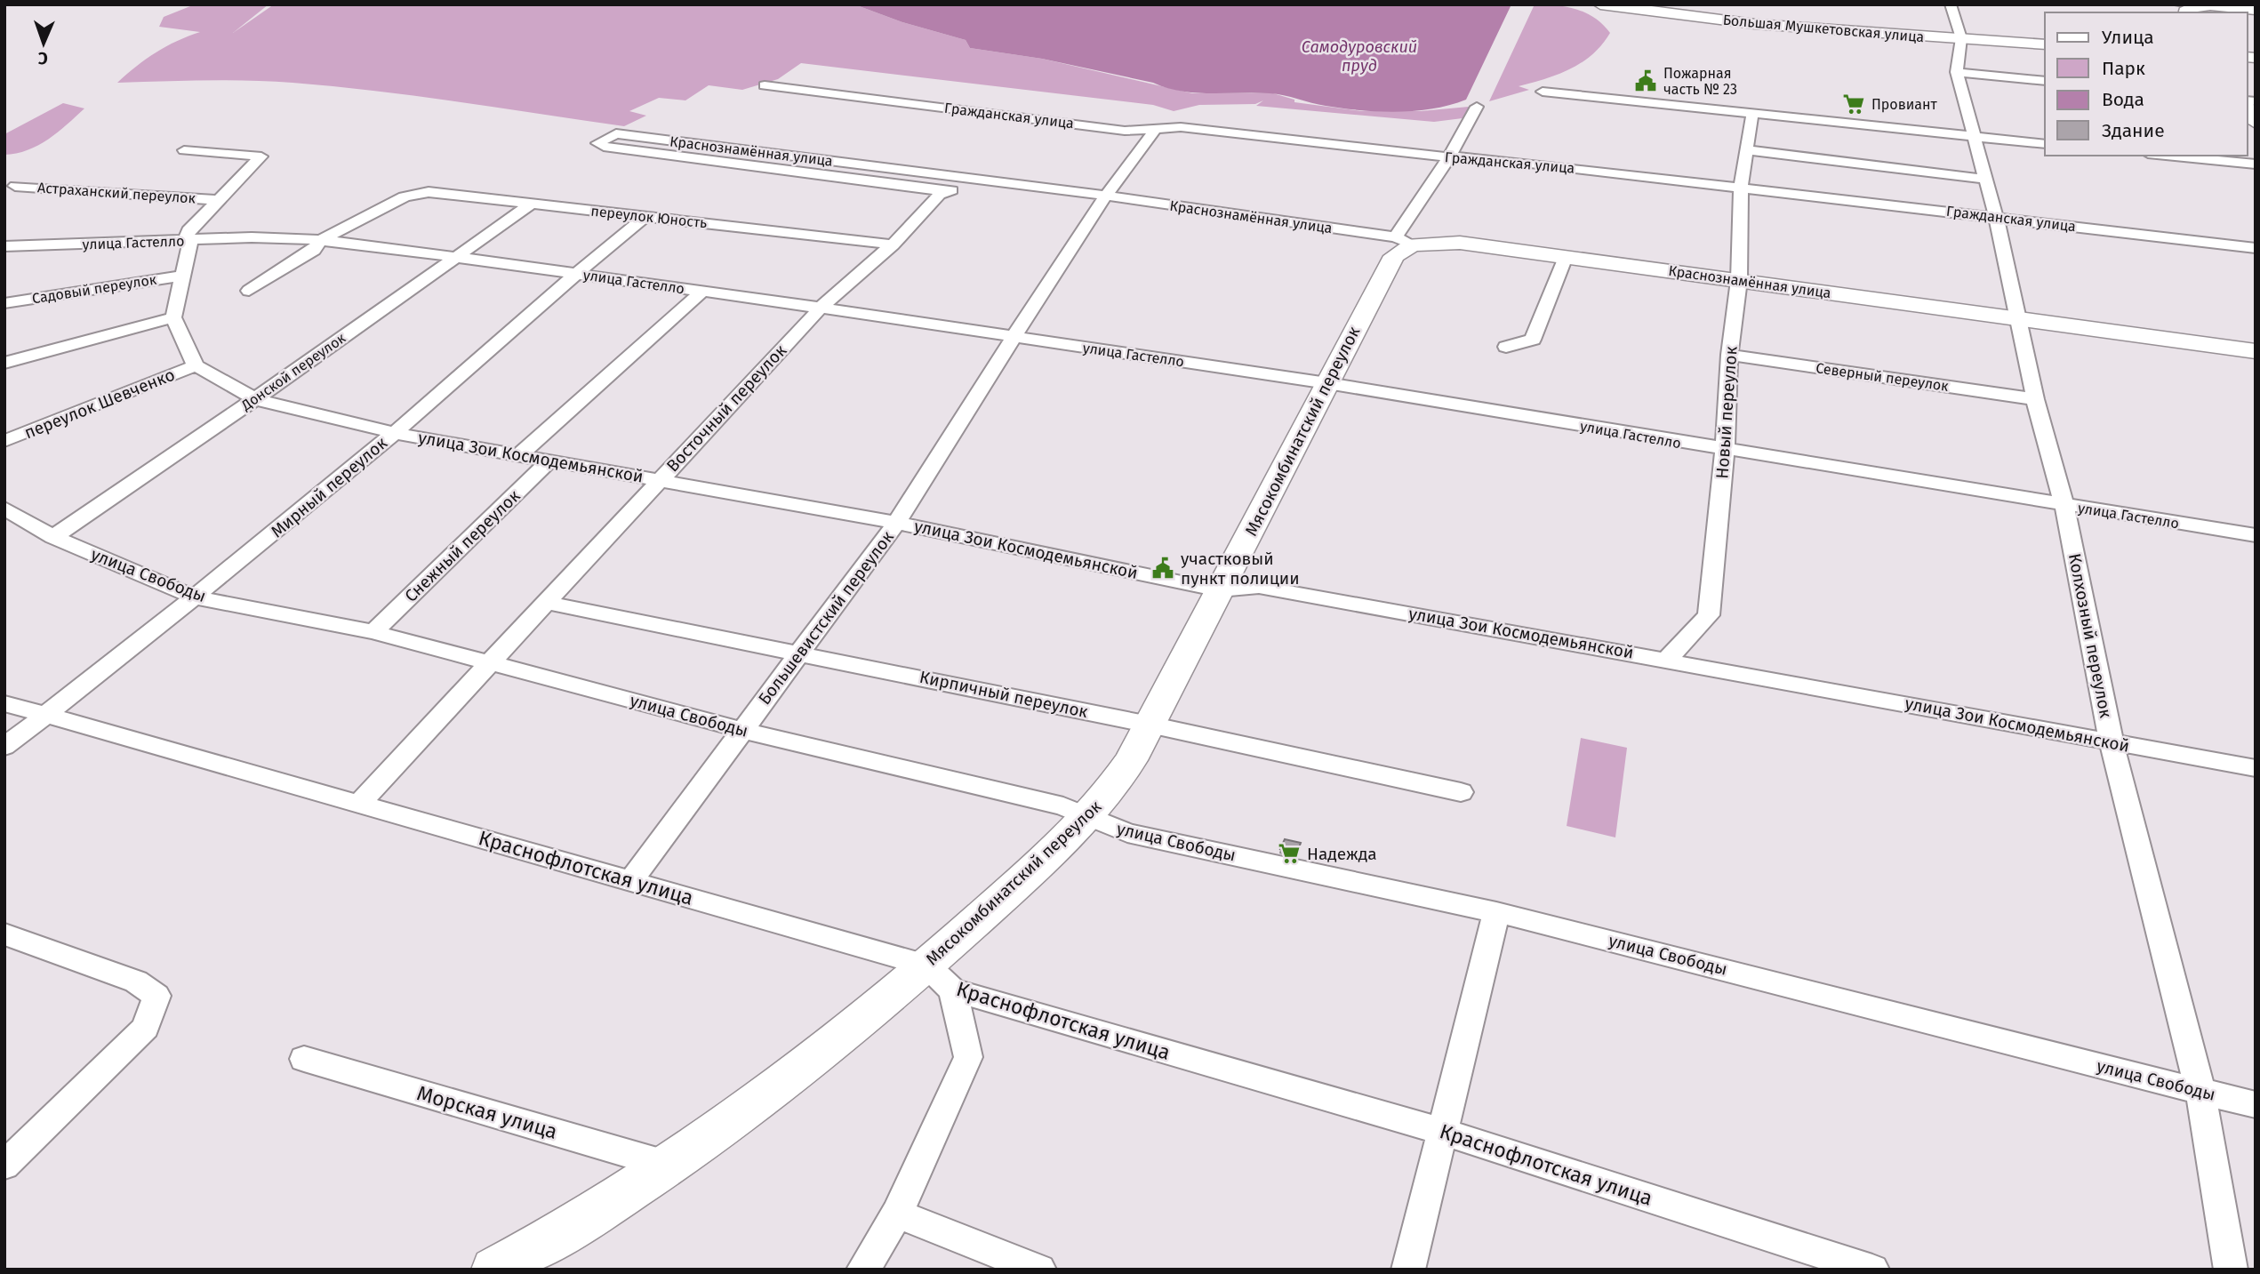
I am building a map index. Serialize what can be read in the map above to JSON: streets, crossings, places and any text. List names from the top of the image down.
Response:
{
  "streets": {
    "main road": ["Большая Мушкетовская улица", "Краснознамённая улица", "Мясокомбинатский переулок"],
    "street": [
      "Гражданская улица",
      "Астраханский переулок",
      "переулок Юность",
      "улица Гастелло",
      "Садовый переулок",
      "Донской переулок",
      "Северный переулок",
      "переулок Шевченко",
      "Восточный переулок",
      "Новый переулок",
      "улица Зои Космодемьянской",
      "Мирный переулок",
      "Снежный переулок",
      "улица Свободы",
      "Большевистский переулок",
      "Колхозный переулок",
      "Кирпичный переулок",
      "Краснофлотская улица",
      "Морская улица"
    ]
  },
  "crossings": [
    ["Большая Мушкетовская улица", "Колхозный переулок"],
    ["Гражданская улица", "Новый переулок"],
    ["Гражданская улица", "Мясокомбинатский переулок"],
    ["Гражданская улица", "Большевистский переулок"],
    ["Гражданская улица", "Колхозный переулок"],
    ["Краснознамённая улица", "Восточный переулок"],
    ["Краснознамённая улица", "Новый переулок"],
    ["Краснознамённая улица", "Мясокомбинатский переулок"],
    ["Краснознамённая улица", "Большевистский переулок"],
    ["Краснознамённая улица", "Колхозный переулок"],
    ["переулок Юность", "улица Гастелло"],
    ["переулок Юность", "Донской переулок"],
    ["переулок Юность", "Восточный переулок"],
    ["переулок Юность", "Мирный переулок"],
    ["улица Гастелло", "Донской переулок"],
    ["улица Гастелло", "Восточный переулок"],
    ["улица Гастелло", "Новый переулок"],
    ["улица Гастелло", "Мясокомбинатский переулок"],
    ["улица Гастелло", "Мирный переулок"],
    ["улица Гастелло", "Большевистский переулок"],
    ["улица Гастелло", "Колхозный переулок"],
    ["Донской переулок", "улица Зои Космодемьянской"],
    ["Донской переулок", "улица Свободы"],
    ["Северный переулок", "Новый переулок"],
    ["Северный переулок", "Колхозный переулок"],
    ["переулок Шевченко", "улица Зои Космодемьянской"],
    ["Восточный переулок", "улица Зои Космодемьянской"],
    ["Восточный переулок", "улица Свободы"],
    ["Восточный переулок", "Кирпичный переулок"],
    ["Восточный переулок", "Краснофлотская улица"],
    ["Новый переулок", "улица Зои Космодемьянской"],
    ["Мясокомбинатский переулок", "улица Зои Космодемьянской"],
    ["Мясокомбинатский переулок", "улица Свободы"],
    ["Мясокомбинатский переулок", "Кирпичный переулок"],
    ["Мясокомбинатский переулок", "Краснофлотская улица"],
    ["Мясокомбинатский переулок", "Морская улица"],
    ["улица Зои Космодемьянской", "Мирный переулок"],
    ["улица Зои Космодемьянской", "Снежный переулок"],
    ["улица Зои Космодемьянской", "Большевистский переулок"],
    ["улица Зои Космодемьянской", "Колхозный переулок"],
    ["Мирный переулок", "улица Свободы"],
    ["Мирный переулок", "Краснофлотская улица"],
    ["Снежный переулок", "улица Свободы"],
    ["улица Свободы", "Большевистский переулок"],
    ["улица Свободы", "Колхозный переулок"],
    ["Большевистский переулок", "Кирпичный переулок"],
    ["Большевистский переулок", "Краснофлотская улица"]
  ],
  "water": ["Самодуровский пруд"],
  "places": {
    "public building": ["Пожарная часть № 23", "участковый пункт полиции"],
    "supermarket": ["Провиант", "Надежда"]
  },
  "legend": [
    "Улица",
    "Парк",
    "Вода",
    "Здание"
  ],
  "north": "bottom"
}
